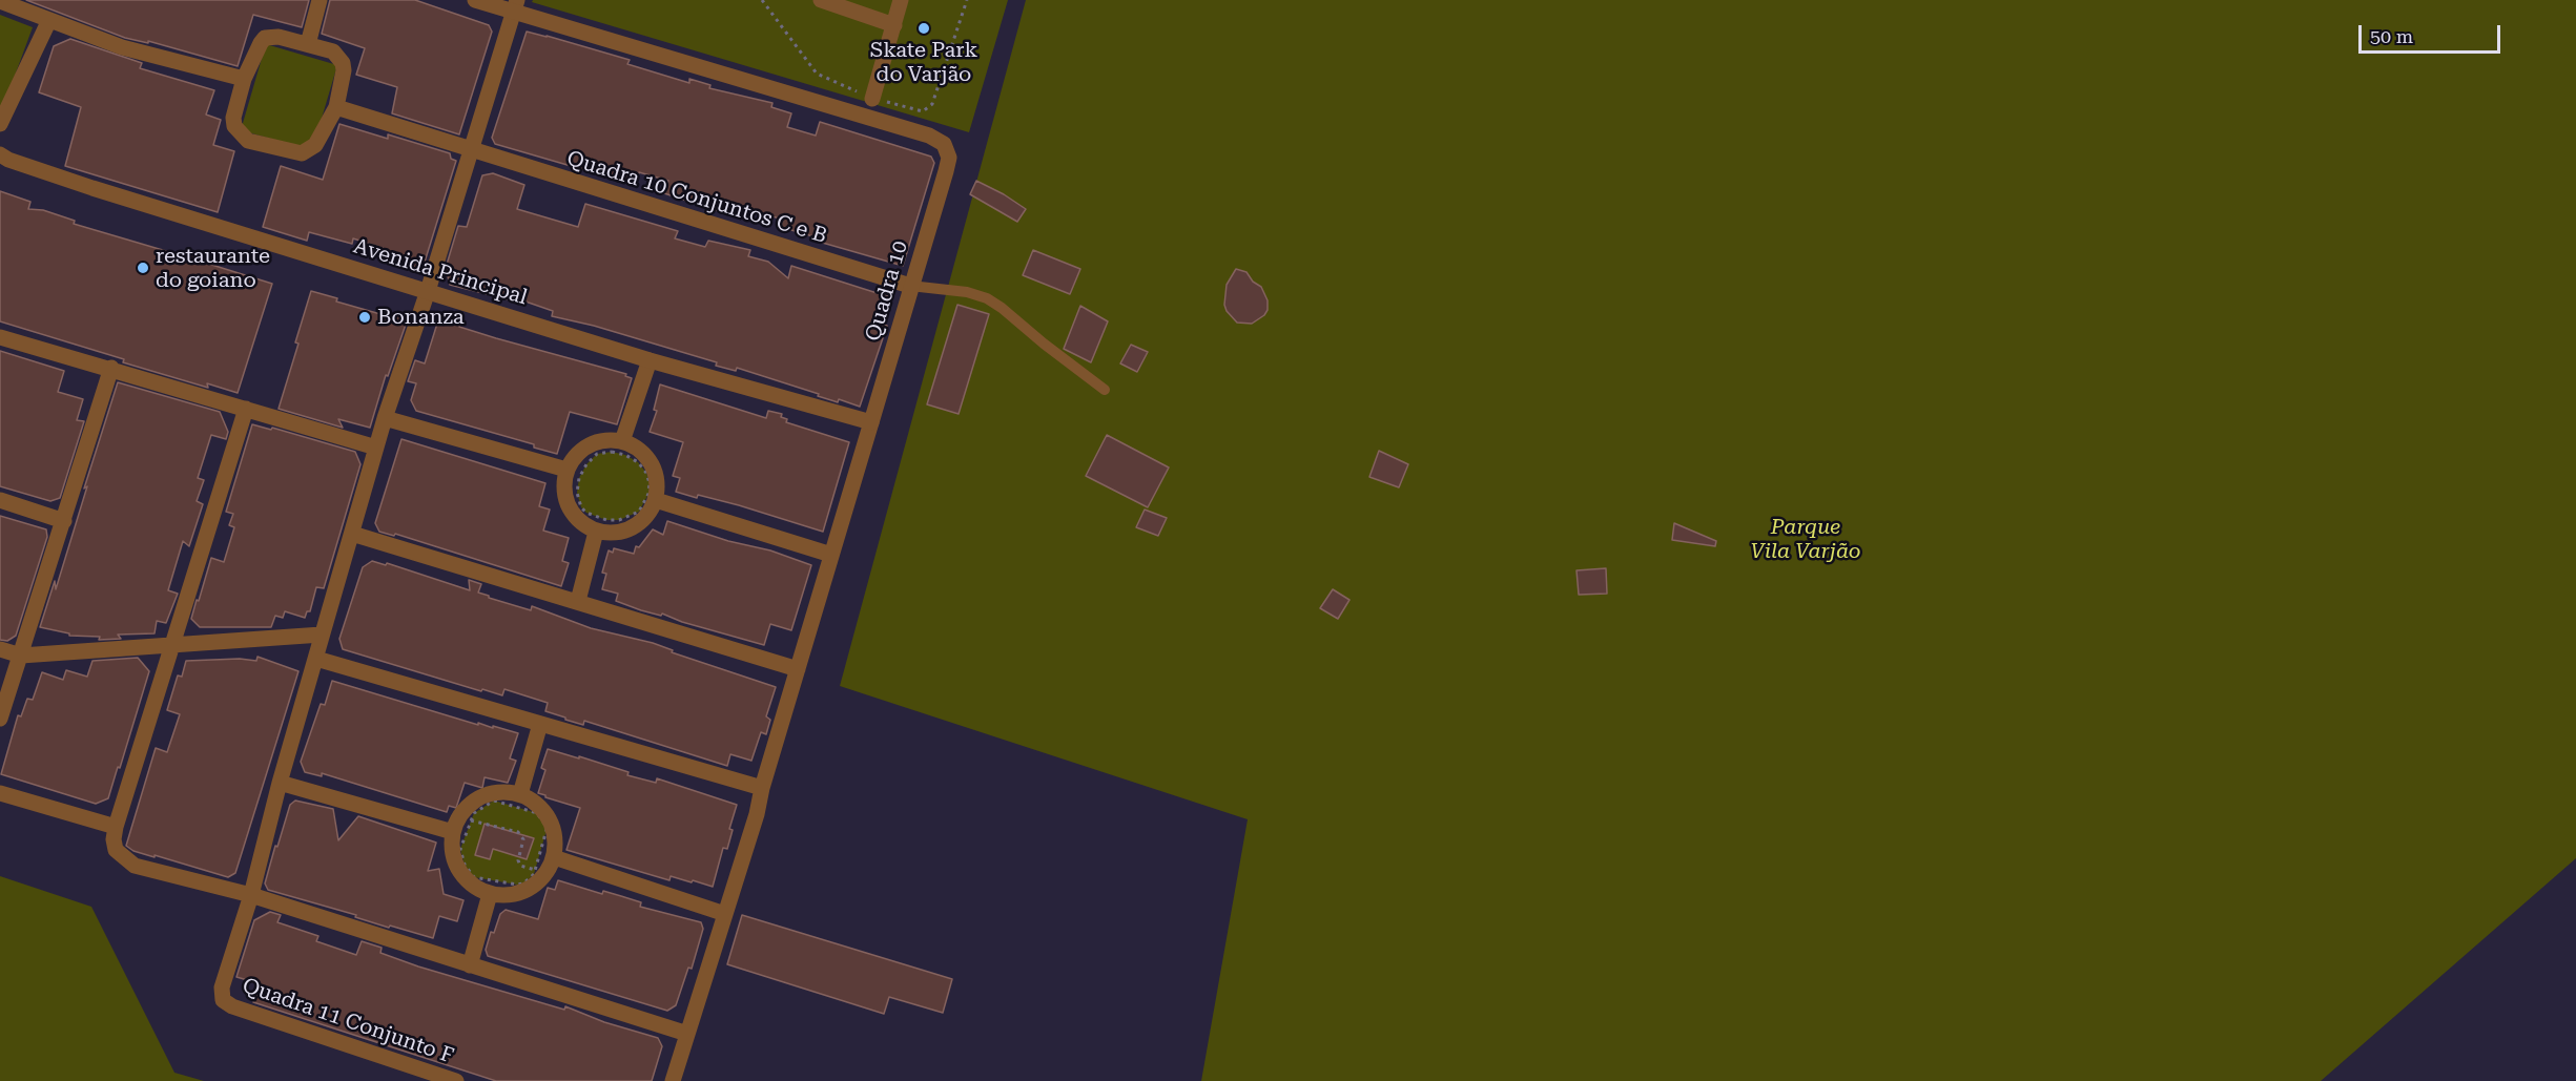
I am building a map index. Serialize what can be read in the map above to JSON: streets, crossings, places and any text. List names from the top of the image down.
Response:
{
  "streets": {
    "street": [
      "Quadra 10 Conjuntos C e B",
      "Avenida Principal",
      "Quadra 10",
      "Quadra 11 Conjunto F"
    ]
  },
  "crossings": [
    ["Quadra 10 Conjuntos C e B", "Quadra 10"],
    ["Avenida Principal", "Quadra 10"]
  ],
  "parks": ["Parque Vila Varjão"],
  "places": ["Skate Park do Varjão", "restaurante do goiano", "Bonanza"],
  "scale_bar": "50 m"
}
